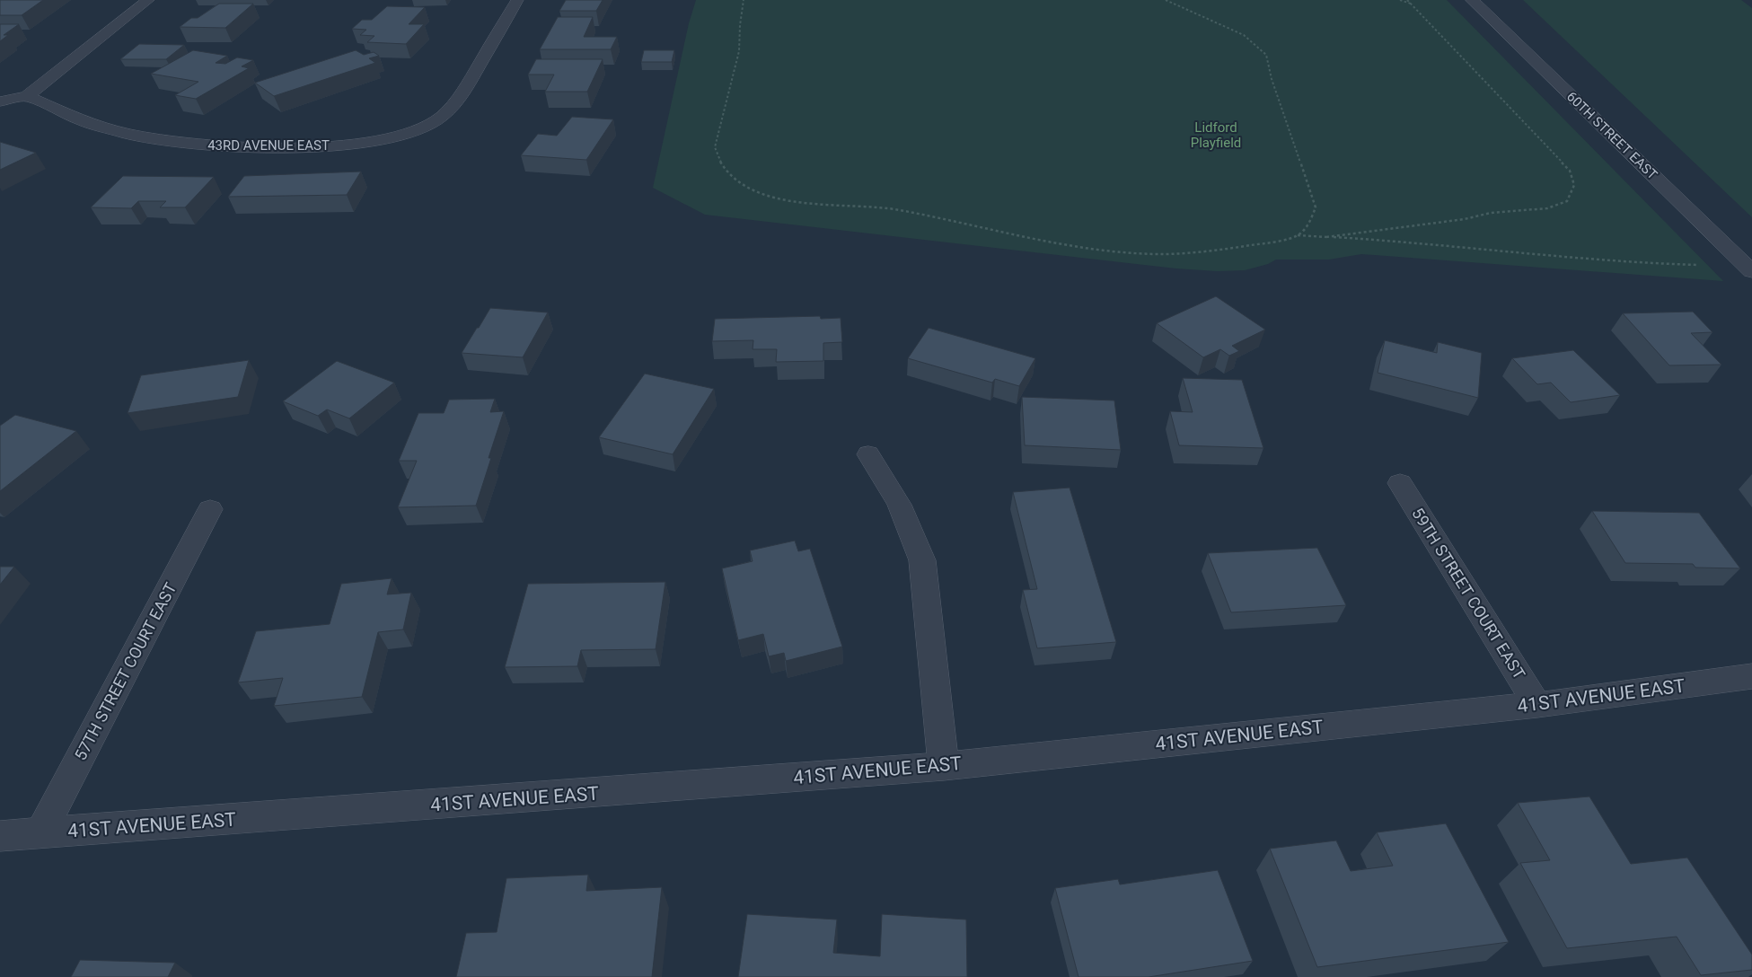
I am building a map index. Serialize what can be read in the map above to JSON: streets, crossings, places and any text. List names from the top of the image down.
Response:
{
  "streets": {
    "street": [
      "60TH STREET EAST",
      "43RD AVENUE EAST",
      "59TH STREET COURT EAST",
      "57TH STREET COURT EAST",
      "41ST AVENUE EAST"
    ]
  },
  "crossings": [
    ["59TH STREET COURT EAST", "41ST AVENUE EAST"],
    ["57TH STREET COURT EAST", "41ST AVENUE EAST"]
  ],
  "parks": ["Lidford Playfield"]
}
